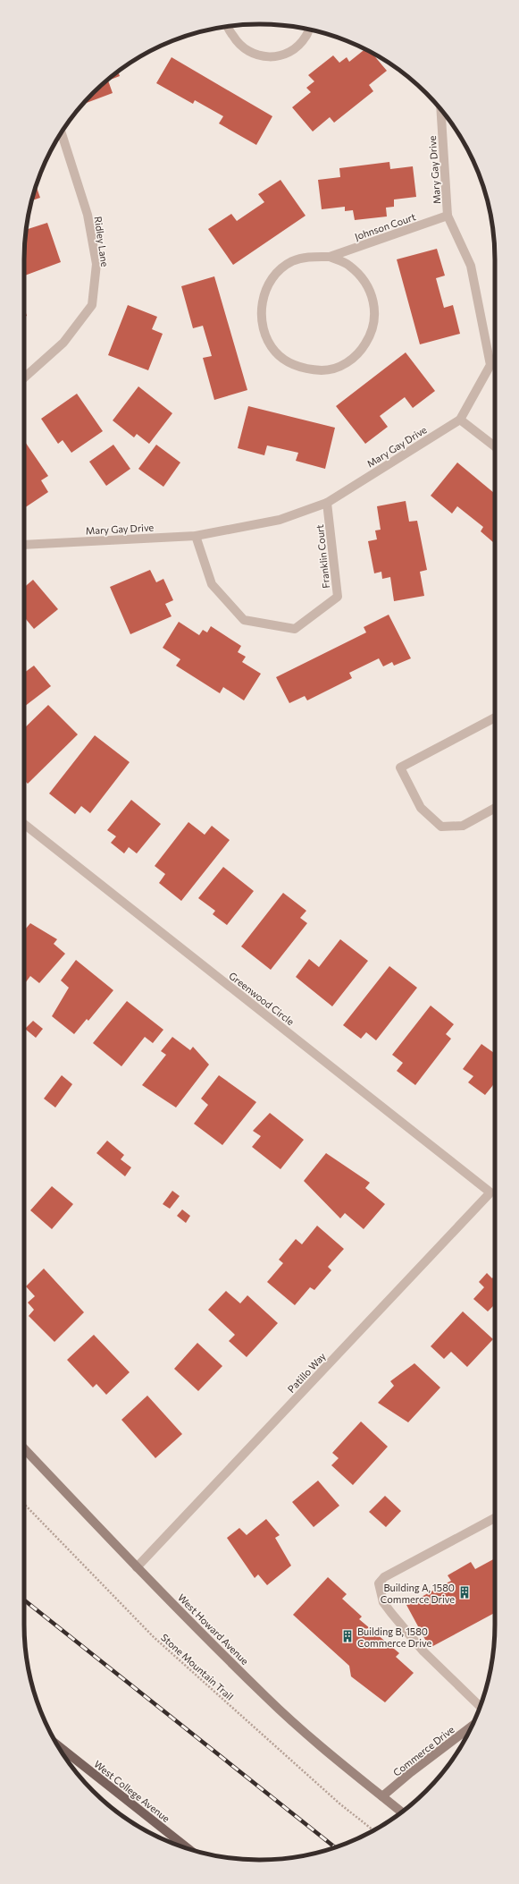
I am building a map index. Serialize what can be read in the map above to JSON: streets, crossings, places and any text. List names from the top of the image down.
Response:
{
  "streets": {
    "main road": ["West Howard Avenue", "Commerce Drive", "West College Avenue"],
    "street": [
      "Mary Gay Drive",
      "Johnson Court",
      "Ridley Lane",
      "Franklin Court",
      "Greenwood Circle",
      "Patillo Way"
    ],
    "path": ["Stone Mountain Trail"]
  },
  "crossings": [
    ["Mary Gay Drive", "Johnson Court"],
    ["Mary Gay Drive", "Franklin Court"],
    ["Greenwood Circle", "Patillo Way"],
    ["Patillo Way", "West Howard Avenue"],
    ["West Howard Avenue", "Commerce Drive"]
  ],
  "places": {
    "building": ["Building A, 1580 Commerce Drive", "Building B, 1580 Commerce Drive"]
  }
}
